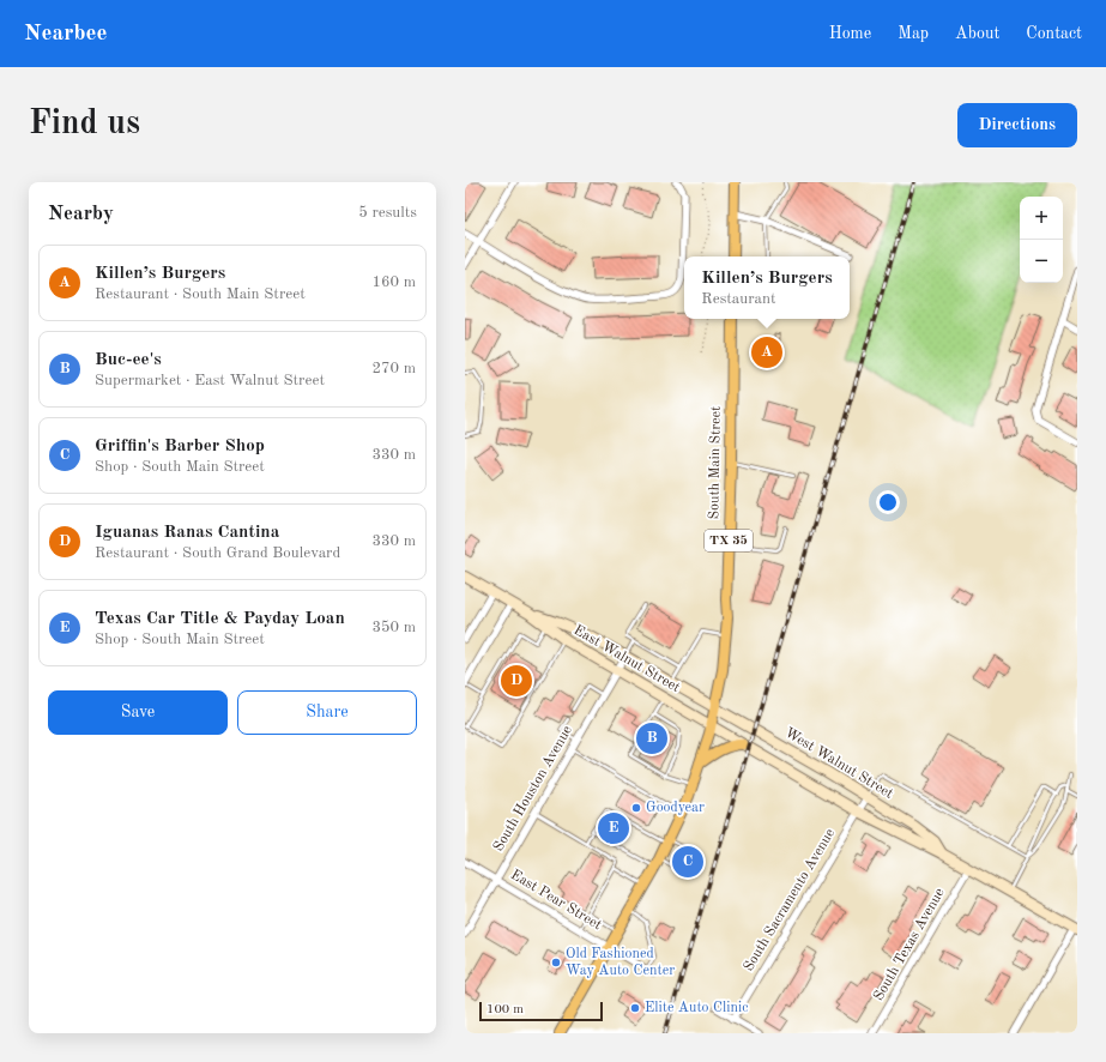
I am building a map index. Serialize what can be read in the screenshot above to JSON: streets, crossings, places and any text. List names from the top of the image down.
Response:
{
  "streets": {
    "main road": ["South Main Street", "TX 35"],
    "street": [
      "East Walnut Street",
      "West Walnut Street",
      "South Houston Avenue",
      "East Pear Street",
      "South Sacramento Avenue",
      "South Texas Avenue"
    ]
  },
  "crossings": [
    ["South Main Street", "East Walnut Street"],
    ["South Main Street", "West Walnut Street"],
    ["South Main Street", "East Pear Street"],
    ["East Walnut Street", "West Walnut Street"],
    ["East Walnut Street", "South Houston Avenue"],
    ["West Walnut Street", "South Sacramento Avenue"],
    ["West Walnut Street", "South Texas Avenue"],
    ["South Houston Avenue", "East Pear Street"]
  ],
  "places": ["Goodyear", "Old Fashioned Way Auto Center", "Elite Auto Clinic"],
  "scale_bar": "100 m",
  "page": {
    "header": "Nearbee",
    "nav": [
      "Home",
      "Map",
      "About",
      "Contact"
    ],
    "buttons": [
      "Directions",
      ["Save", "Share"]
    ],
    "title": "Find us",
    "heading": ["Nearby", "5 results"],
    "map_buttons": ["+", "−"],
    "list": [
      {
        "mark": "A",
        "name": "Killen’s Burgers",
        "note": "Restaurant · South Main Street",
        "value": "160 m"
      },
      {
        "mark": "B",
        "name": "Buc-ee's",
        "note": "Supermarket · East Walnut Street",
        "value": "270 m"
      },
      {
        "mark": "C",
        "name": "Griffin's Barber Shop",
        "note": "Shop · South Main Street",
        "value": "330 m"
      },
      {
        "mark": "D",
        "name": "Iguanas Ranas Cantina",
        "note": "Restaurant · South Grand Boulevard",
        "value": "330 m"
      },
      {
        "mark": "E",
        "name": "Texas Car Title & Payday Loan",
        "note": "Shop · South Main Street",
        "value": "350 m"
      }
    ],
    "popup": ["Killen’s Burgers", "Restaurant"],
    "pins": [
      "A",
      "D",
      "B",
      "E",
      "C"
    ],
    "scale": "100 m"
  }
}
